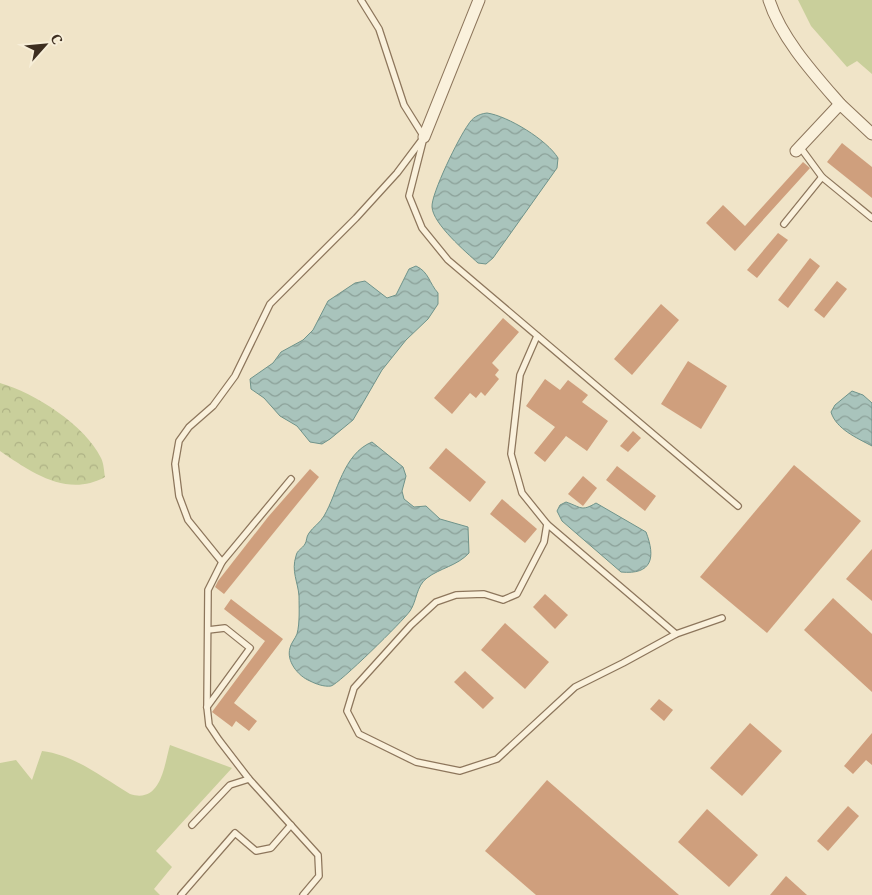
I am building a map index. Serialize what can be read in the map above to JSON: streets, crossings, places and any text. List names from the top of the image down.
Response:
{
  "north": "top right"
}
